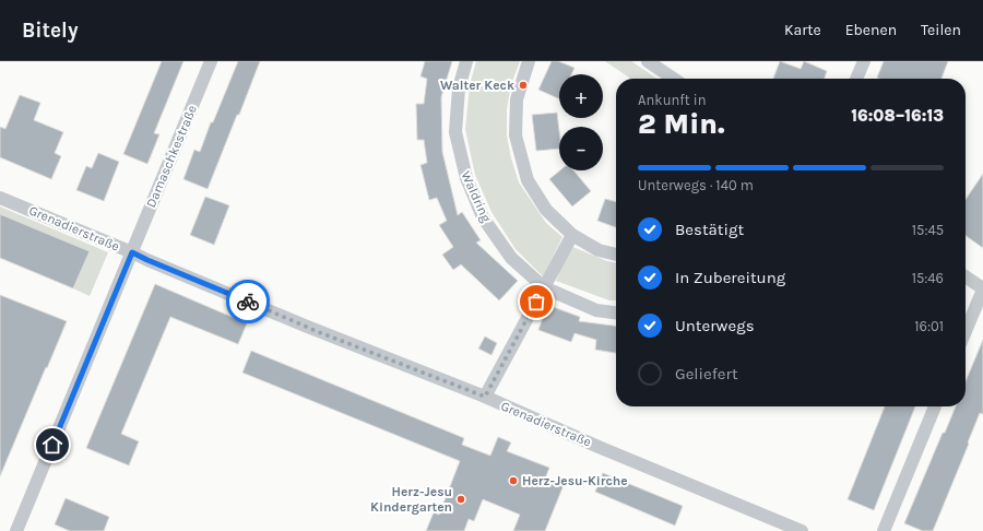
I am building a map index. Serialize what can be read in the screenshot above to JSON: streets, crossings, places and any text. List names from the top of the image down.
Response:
{
  "streets": {
    "street": ["Damaschkestraße", "Waldring", "Grenadierstraße"]
  },
  "crossings": [
    ["Damaschkestraße", "Grenadierstraße"]
  ],
  "places": ["Walter Keck", "Herz-Jesu-Kirche", "Herz-Jesu Kindergarten"],
  "page": {
    "header": "Bitely",
    "nav": ["Karte", "Ebenen", "Teilen"],
    "map_buttons": ["+", "−"],
    "heading": ["2 Min.", "Ankunft in", "16:08–16:13"],
    "bar": "Unterwegs · 140 m",
    "list": [
      ["Bestätigt", "15:45"],
      ["In Zubereitung", "15:46"],
      ["Unterwegs", "16:01"],
      "Geliefert"
    ]
  }
}
